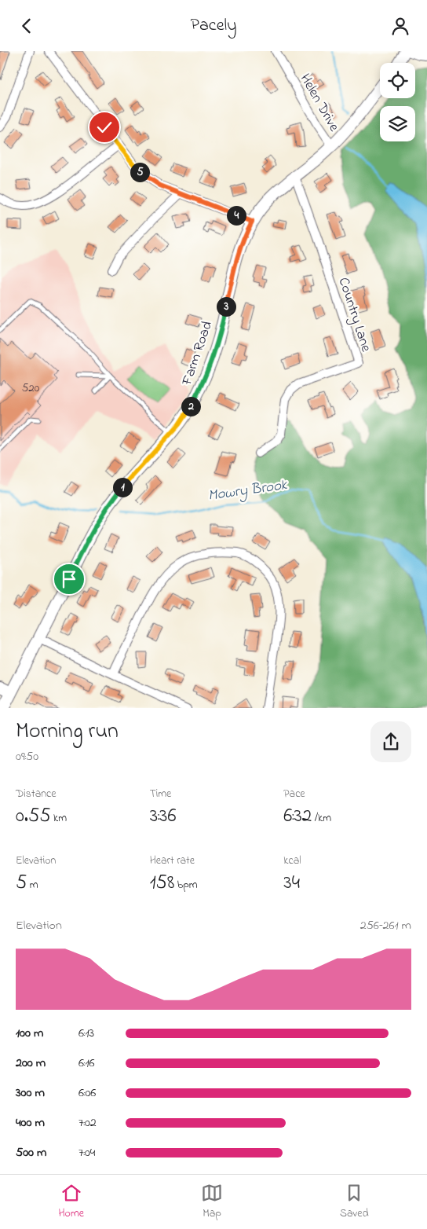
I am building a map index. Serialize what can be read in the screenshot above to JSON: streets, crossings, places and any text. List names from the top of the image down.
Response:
{
  "streets": {
    "street": ["Helen Drive", "Country Lane", "Farm Road"]
  },
  "crossings": [
    ["Helen Drive", "Farm Road"],
    ["Country Lane", "Farm Road"]
  ],
  "water": ["Mowry Brook"],
  "house_numbers": ["520"],
  "page": {
    "header": "Pacely",
    "pins": [
      "5",
      "4",
      "3",
      "2",
      "1"
    ],
    "heading": ["Morning run", "09:50"],
    "stats": [
      ["Distance", "0.55 km"],
      ["Time", "3:36"],
      ["Pace", "6:32 /km"],
      ["Elevation", "5 m"],
      ["Heart rate", "158 bpm"],
      ["kcal", "34"]
    ],
    "chart": ["Elevation", "256–261 m"],
    "list": [
      {
        "name": "100 m",
        "note": "6:13"
      },
      {
        "name": "200 m",
        "note": "6:16"
      },
      {
        "name": "300 m",
        "note": "6:06"
      },
      {
        "name": "400 m",
        "note": "7:02"
      },
      {
        "name": "500 m",
        "note": "7:04"
      }
    ],
    "tabs": ["Home", "Map", "Saved"]
  }
}
